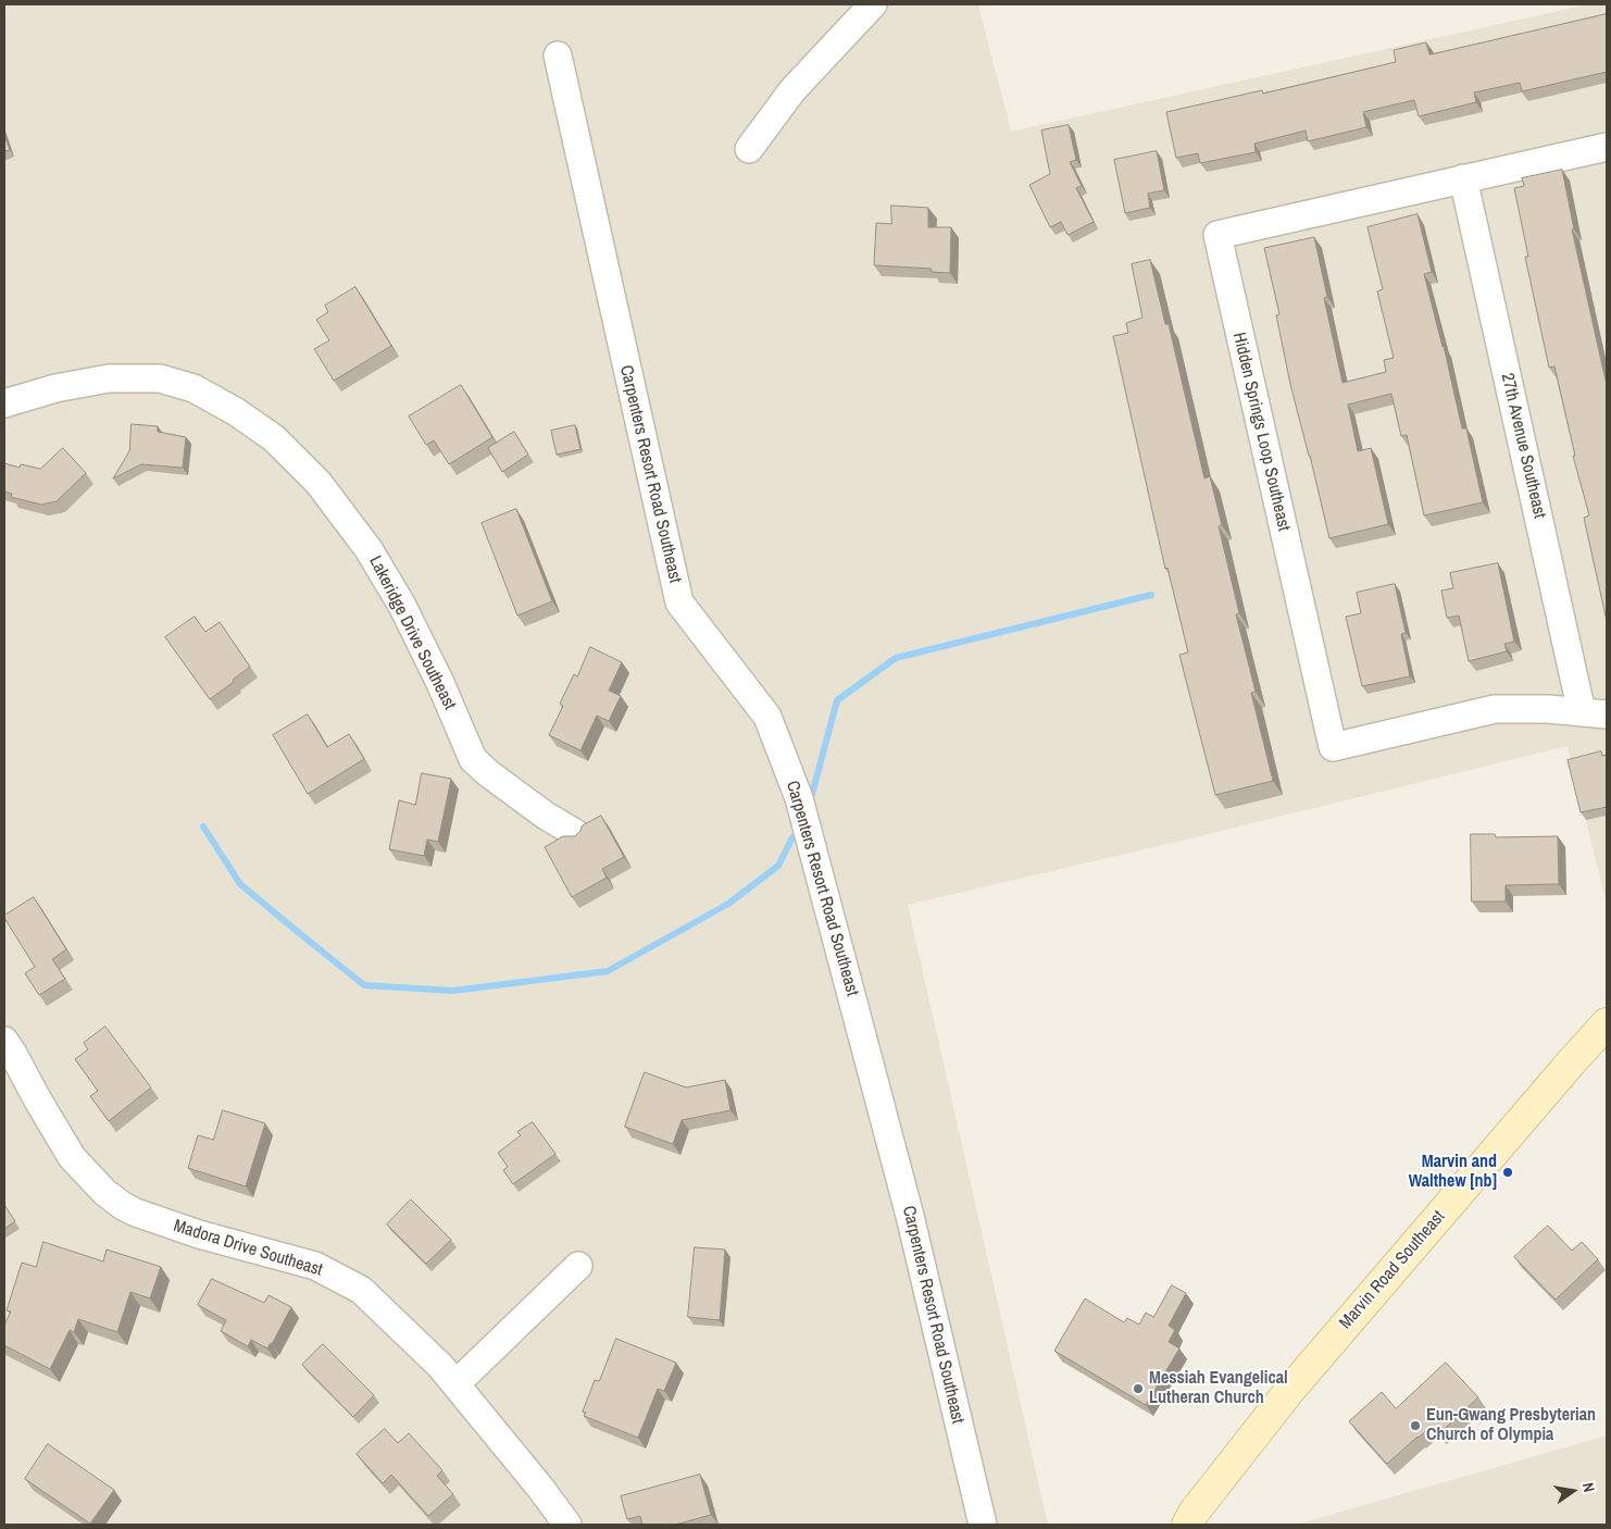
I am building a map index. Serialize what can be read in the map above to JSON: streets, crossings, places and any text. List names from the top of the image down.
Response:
{
  "streets": {
    "street": [
      "Hidden Springs Loop Southeast",
      "27th Avenue Southeast",
      "Carpenters Resort Road Southeast",
      "Lakeridge Drive Southeast",
      "Madora Drive Southeast",
      "Marvin Road Southeast"
    ]
  },
  "crossings": [
    ["Hidden Springs Loop Southeast", "27th Avenue Southeast"]
  ],
  "places": ["Marvin and Walthew [nb]", "Messiah Evangelical Lutheran Church", "Eun-Gwang Presbyterian Church of Olympia"],
  "north": "right"
}
